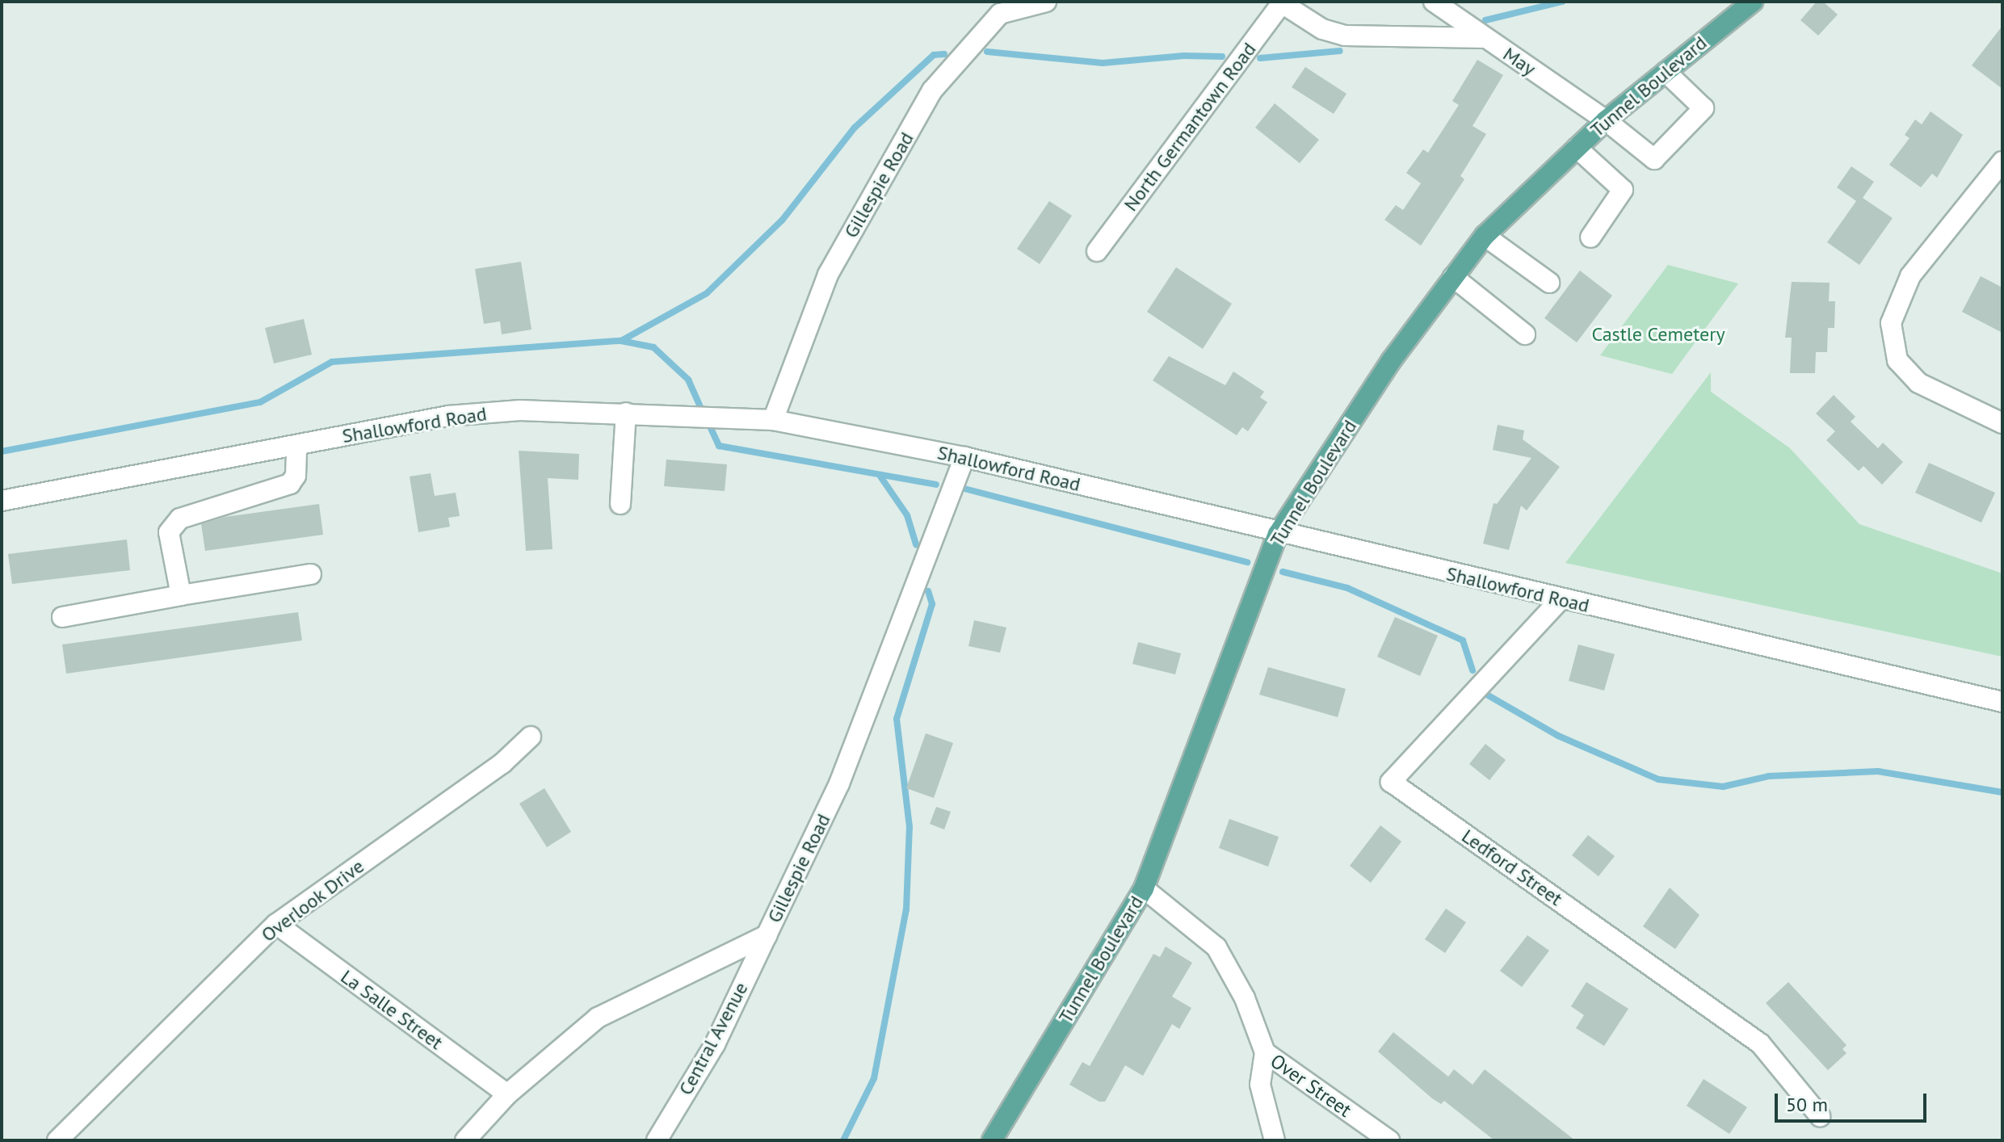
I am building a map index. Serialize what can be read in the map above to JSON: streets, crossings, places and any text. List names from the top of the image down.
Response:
{
  "streets": {
    "main road": ["Tunnel Boulevard"],
    "street": [
      "May",
      "North Germantown Road",
      "Gillespie Road",
      "Shallowford Road",
      "Ledford Street",
      "Overlook Drive",
      "La Salle Street",
      "Central Avenue",
      "Over Street"
    ]
  },
  "crossings": [
    ["May", "Tunnel Boulevard"],
    ["Tunnel Boulevard", "Shallowford Road"],
    ["Gillespie Road", "Shallowford Road"],
    ["Gillespie Road", "La Salle Street"],
    ["Gillespie Road", "Central Avenue"],
    ["Shallowford Road", "Ledford Street"],
    ["Overlook Drive", "La Salle Street"]
  ],
  "parks": ["Castle Cemetery"],
  "scale_bar": "50 m"
}
